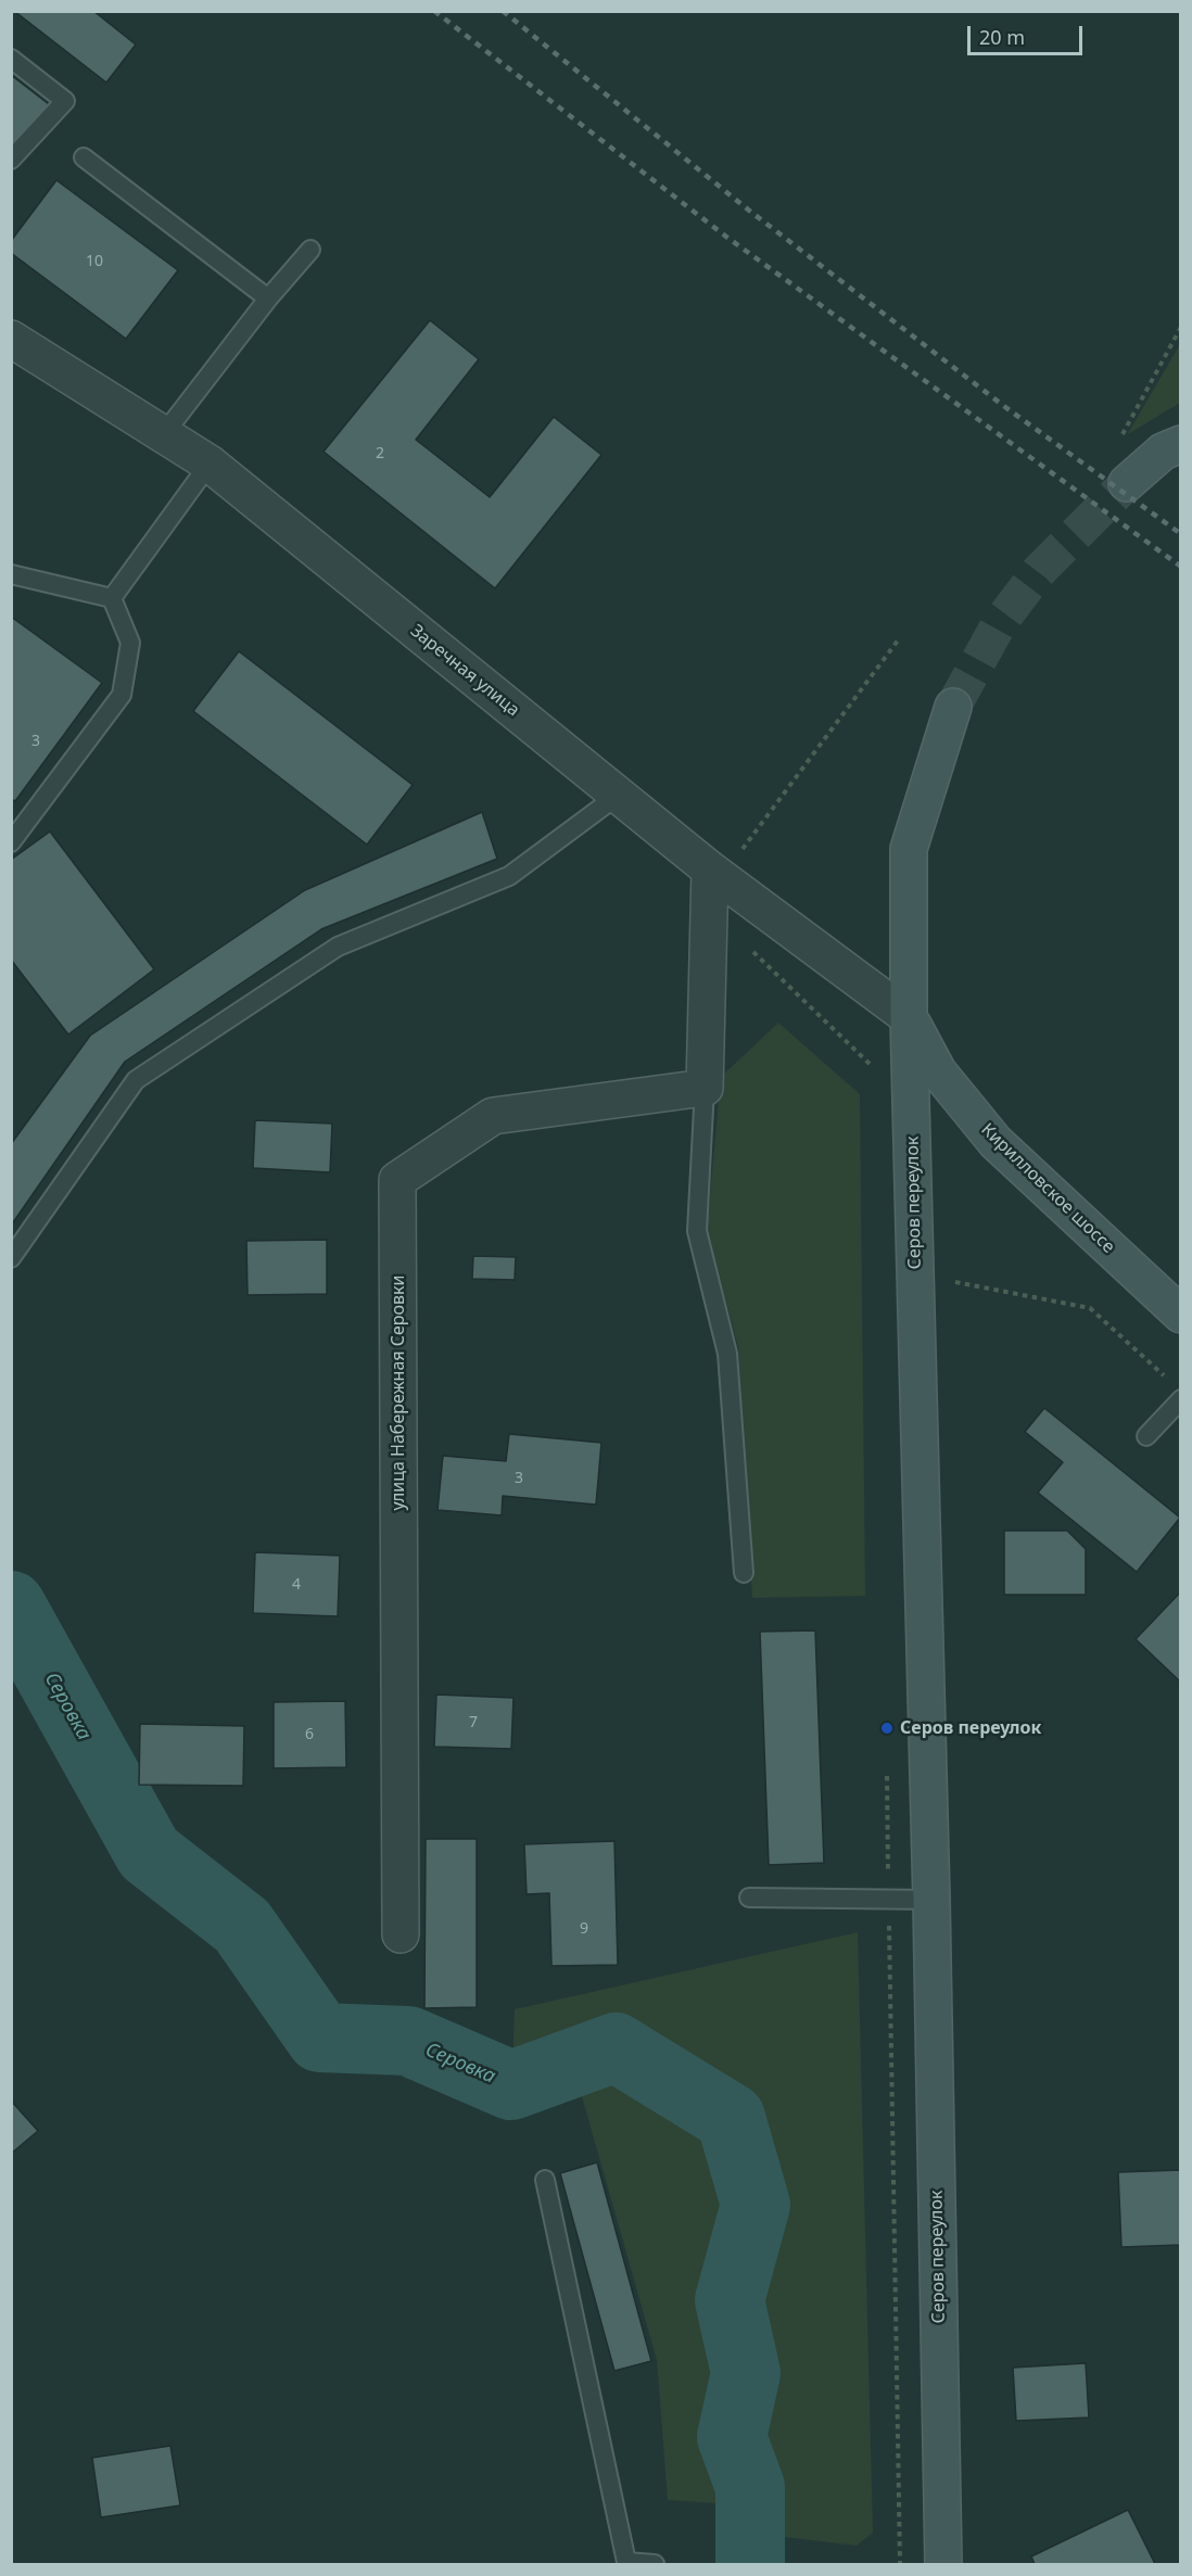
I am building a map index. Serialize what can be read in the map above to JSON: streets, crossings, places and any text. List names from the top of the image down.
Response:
{
  "streets": {
    "street": [
      "Заречная улица",
      "Кирилловское шоссе",
      "Серов переулок",
      "улица Набережная Серовки"
    ]
  },
  "crossings": [
    ["Заречная улица", "Кирилловское шоссе"],
    ["Заречная улица", "Серов переулок"],
    ["Кирилловское шоссе", "Серов переулок"]
  ],
  "water": ["Серовка"],
  "places": ["Серов переулок"],
  "house_numbers": [
    "10",
    "2",
    "3",
    "3",
    "4",
    "7",
    "6",
    "9"
  ],
  "scale_bar": "20 m"
}
